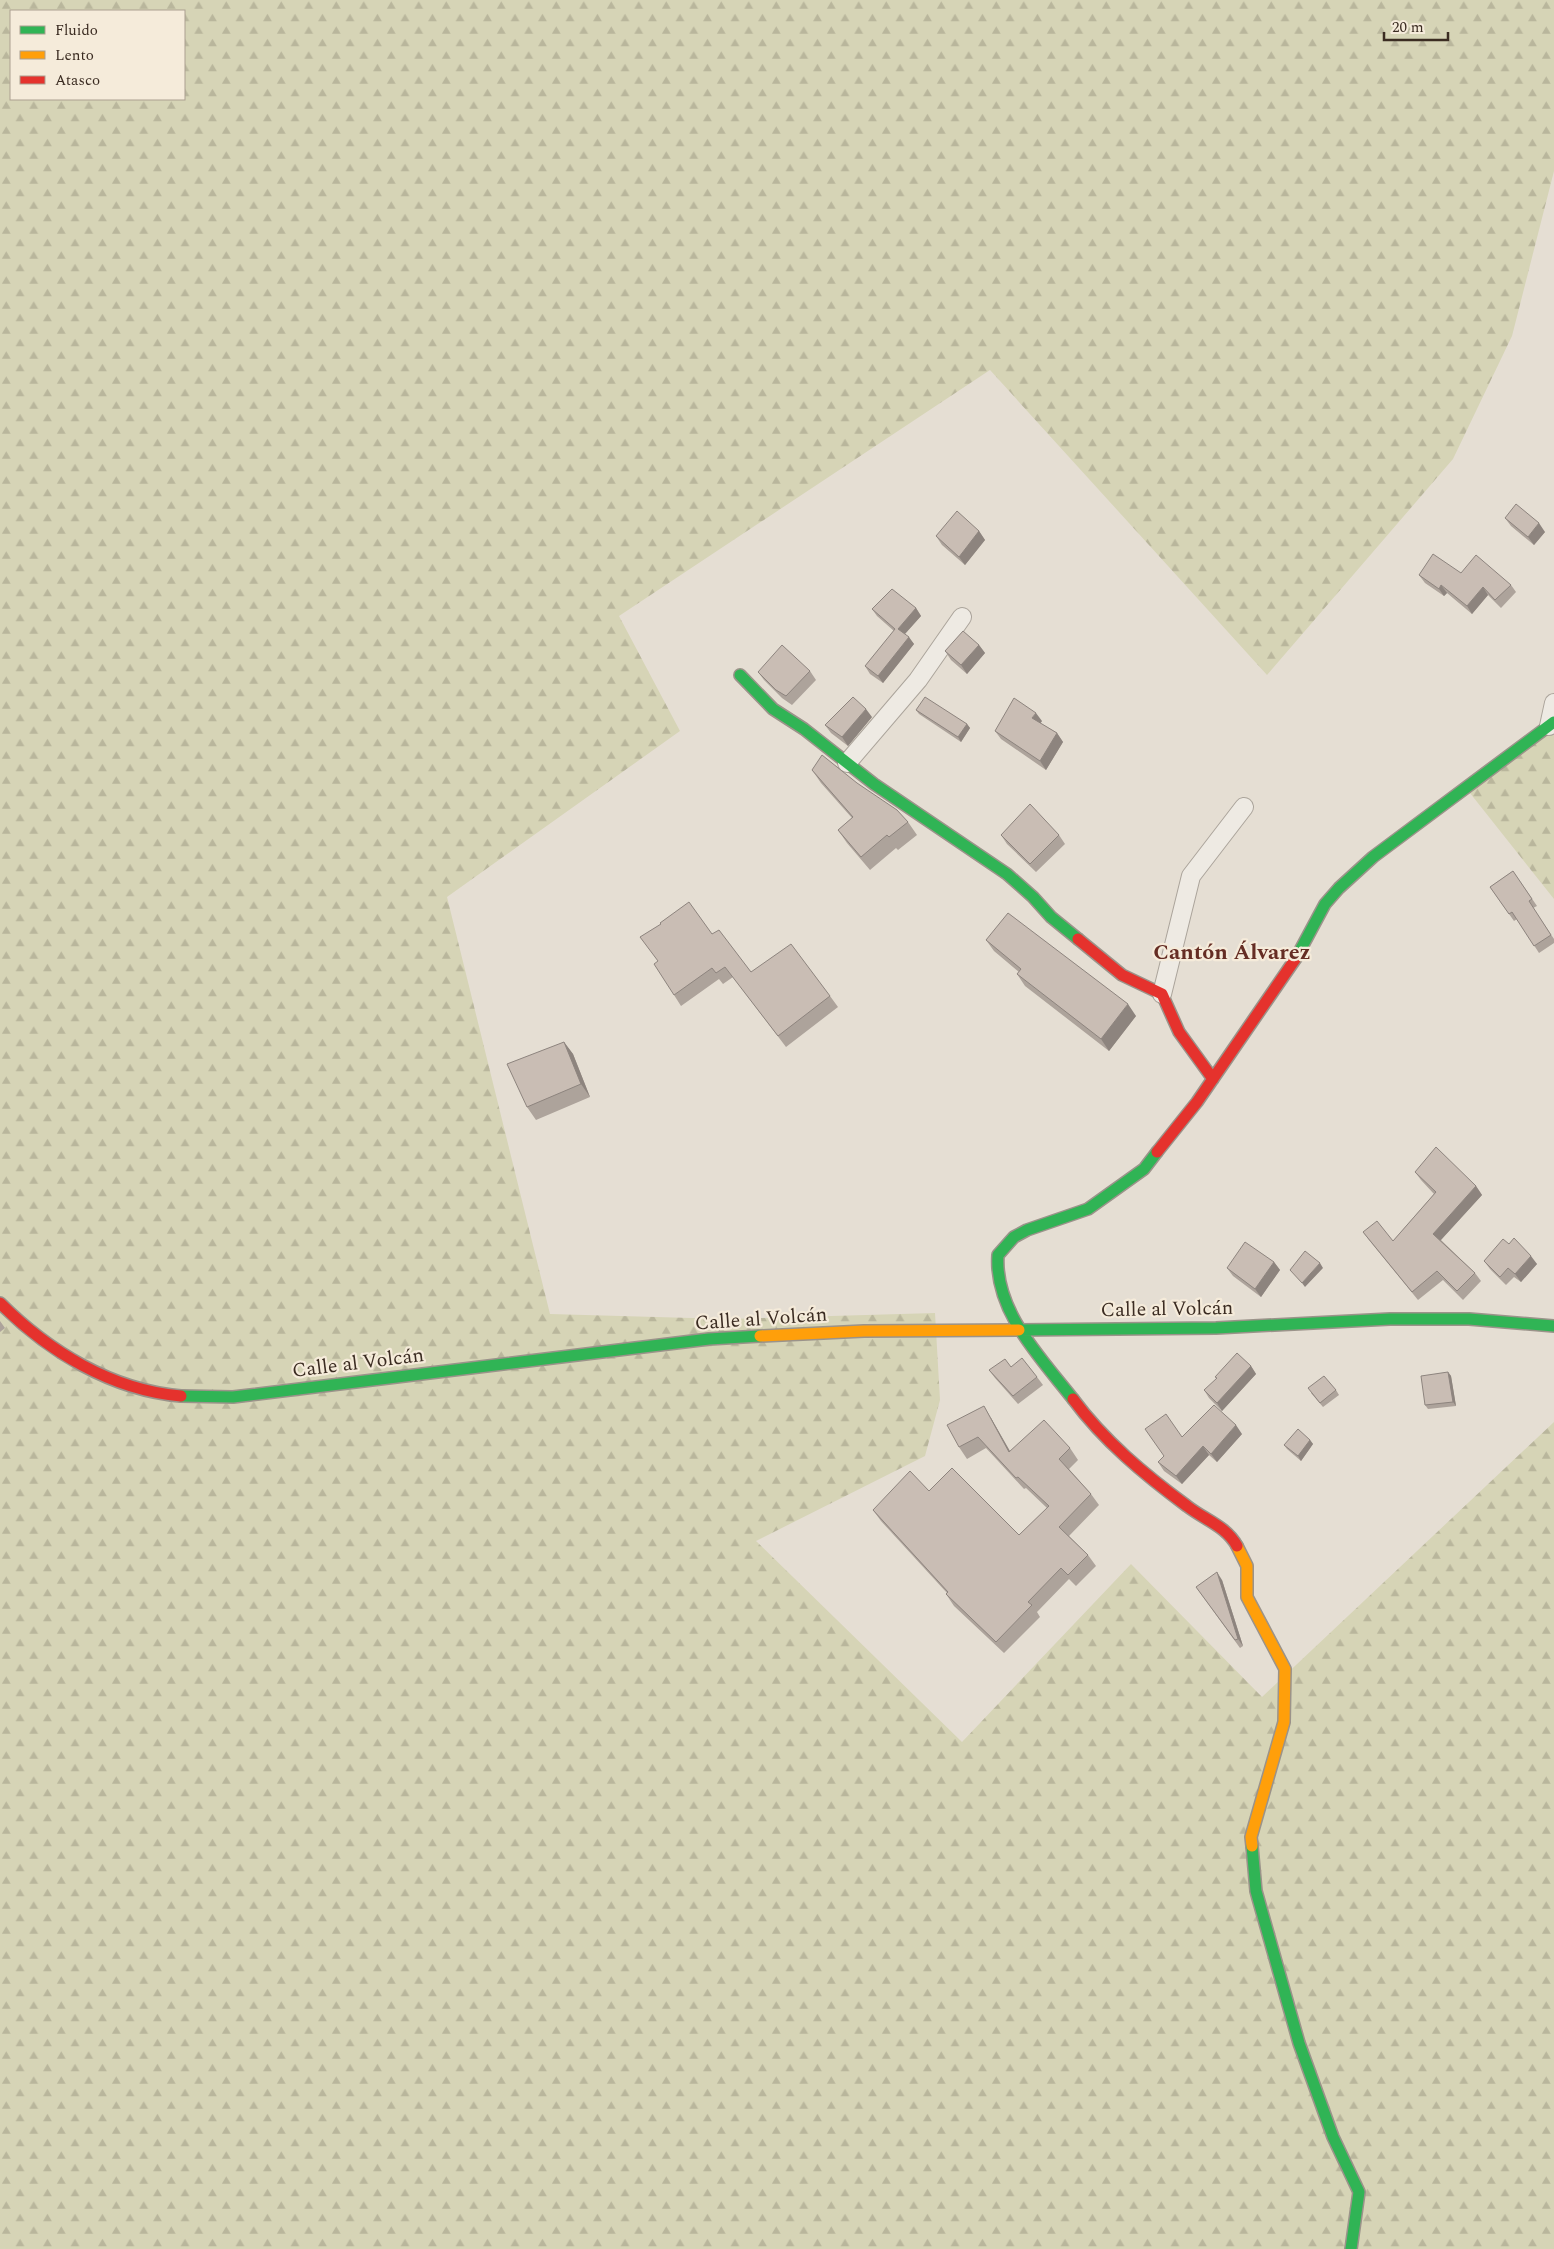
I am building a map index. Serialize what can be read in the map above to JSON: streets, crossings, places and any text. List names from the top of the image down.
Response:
{
  "streets": {
    "street": ["Calle al Volcán"]
  },
  "districts": ["Cantón Álvarez"],
  "legend": ["Fluido", "Lento", "Atasco"],
  "scale_bar": "20 m"
}
